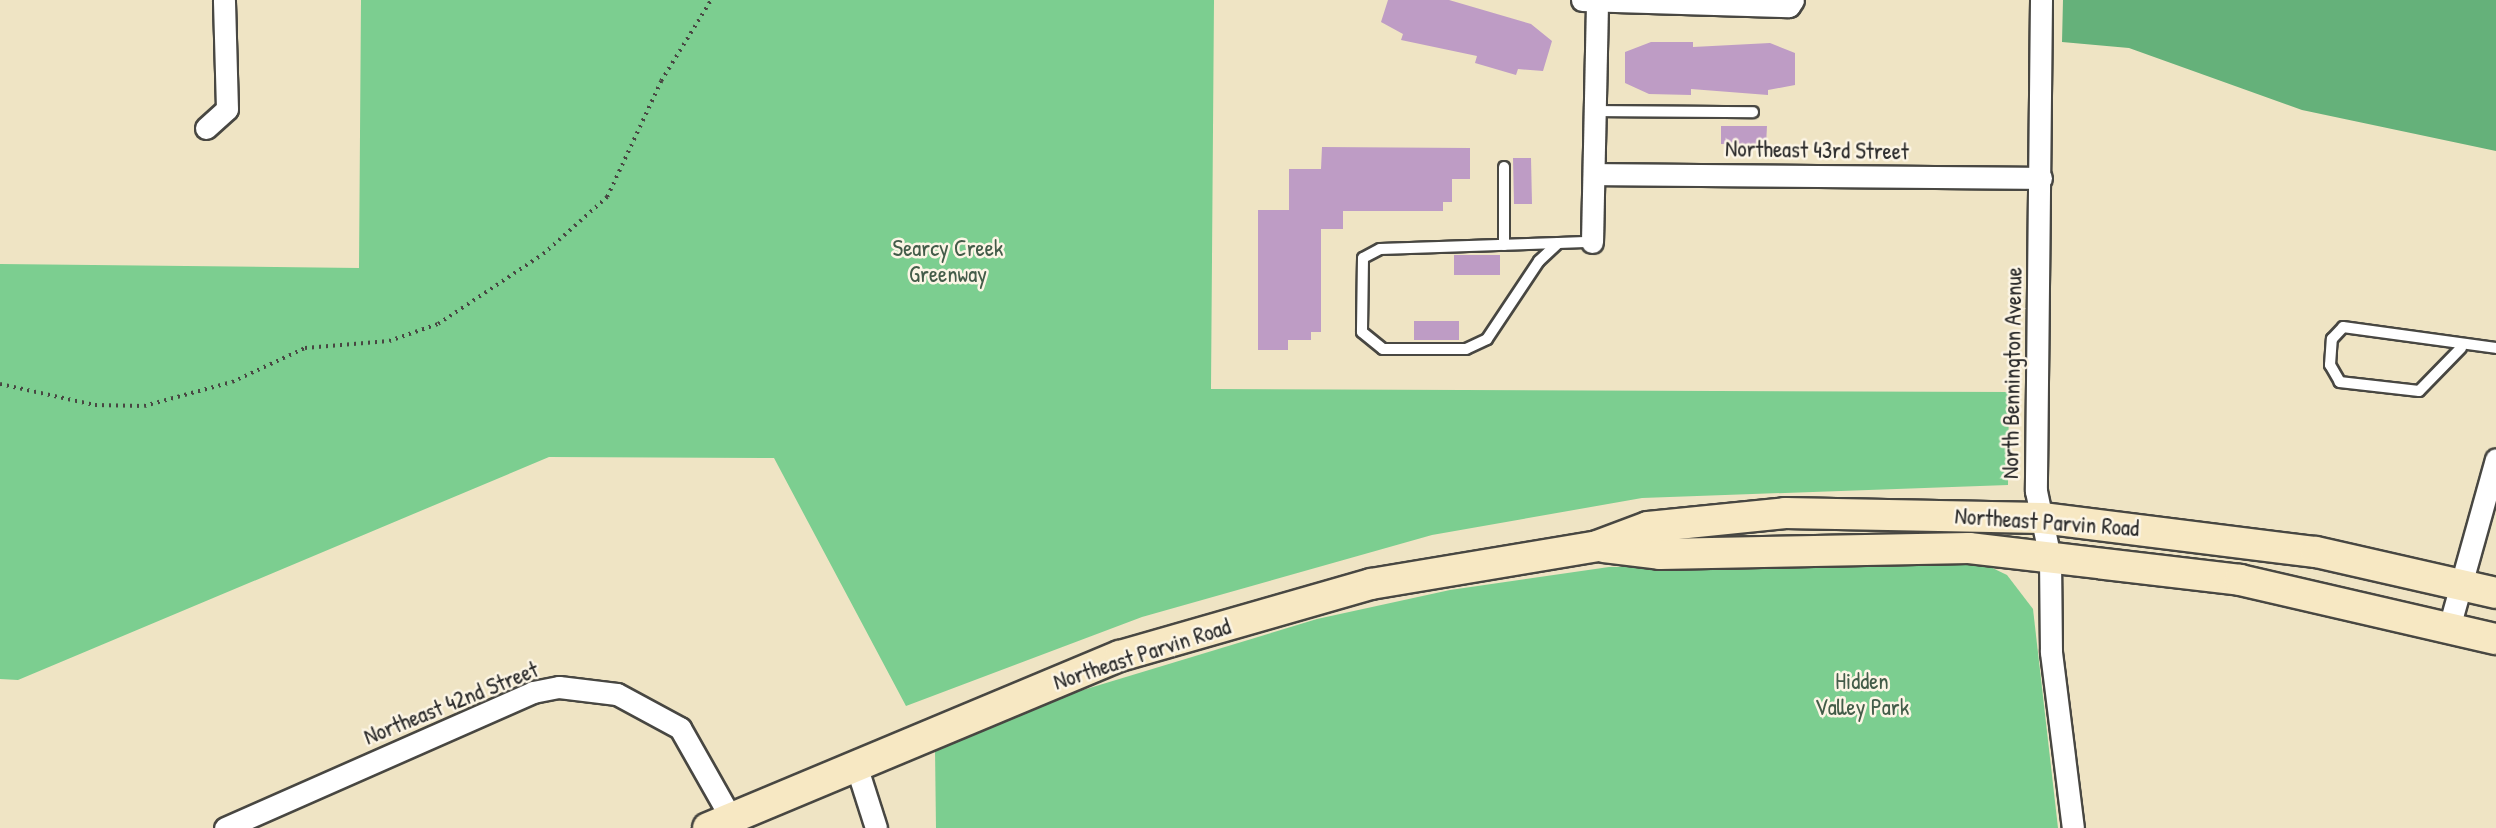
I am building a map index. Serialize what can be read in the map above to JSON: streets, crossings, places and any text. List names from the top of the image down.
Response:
{
  "streets": {
    "main road": ["Northeast Parvin Road"],
    "street": ["Northeast 43rd Street", "North Bennington Avenue", "Northeast 42nd Street"]
  },
  "crossings": [
    ["Northeast 43rd Street", "North Bennington Avenue"],
    ["North Bennington Avenue", "Northeast Parvin Road"],
    ["Northeast Parvin Road", "Northeast 42nd Street"]
  ],
  "parks": ["Searcy Creek Greenway", "Hidden Valley Park"]
}
